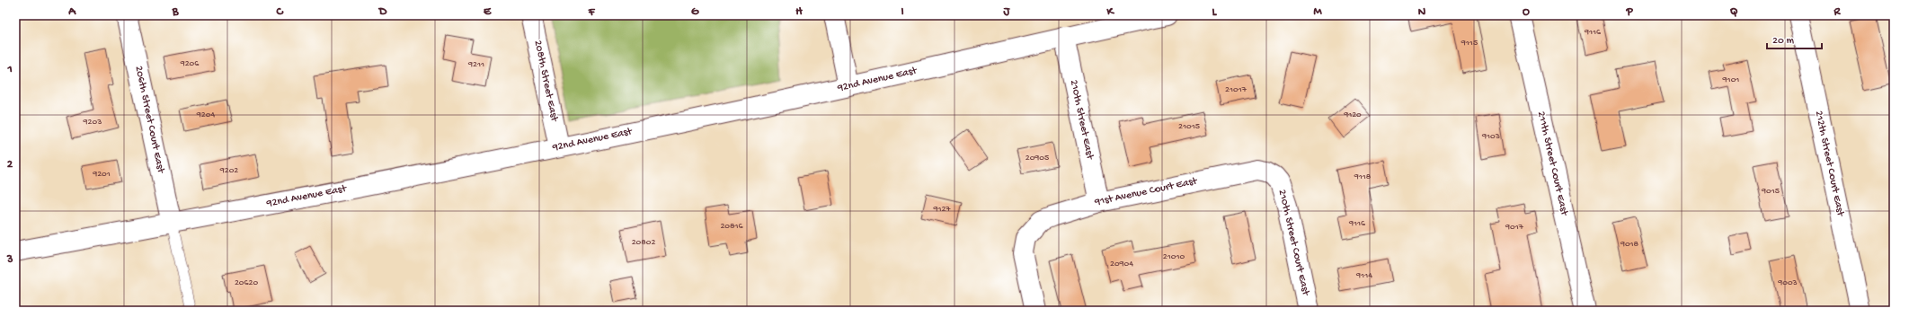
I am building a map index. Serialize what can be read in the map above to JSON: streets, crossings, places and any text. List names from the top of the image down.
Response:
{
  "streets": {
    "street": [
      "92nd Avenue East",
      "208th Street East",
      "206th Street Court East",
      "210th Street East",
      "211th Street Court East",
      "212th Street Court East",
      "91st Avenue Court East",
      "210th Street Court East"
    ]
  },
  "crossings": [
    ["92nd Avenue East", "208th Street East"],
    ["92nd Avenue East", "206th Street Court East"],
    ["92nd Avenue East", "210th Street East"],
    ["210th Street East", "91st Avenue Court East"],
    ["91st Avenue Court East", "210th Street Court East"]
  ],
  "house_numbers": [
    "9116",
    "9115",
    "9206",
    "9211",
    "9101",
    "21017",
    "9204",
    "9120",
    "9203",
    "21015",
    "9103",
    "20905",
    "9202",
    "9201",
    "9118",
    "9015",
    "9127",
    "9116",
    "20816",
    "9017",
    "20802",
    "9018",
    "21010",
    "20904",
    "9114",
    "20620",
    "9003"
  ],
  "scale_bar": "20 m",
  "grid": {
    "columns": [
      "A",
      "B",
      "C",
      "D",
      "E",
      "F",
      "G",
      "H",
      "I",
      "J",
      "K",
      "L",
      "M",
      "N",
      "O",
      "P",
      "Q",
      "R"
    ],
    "rows": ["1", "2", "3"]
  }
}
